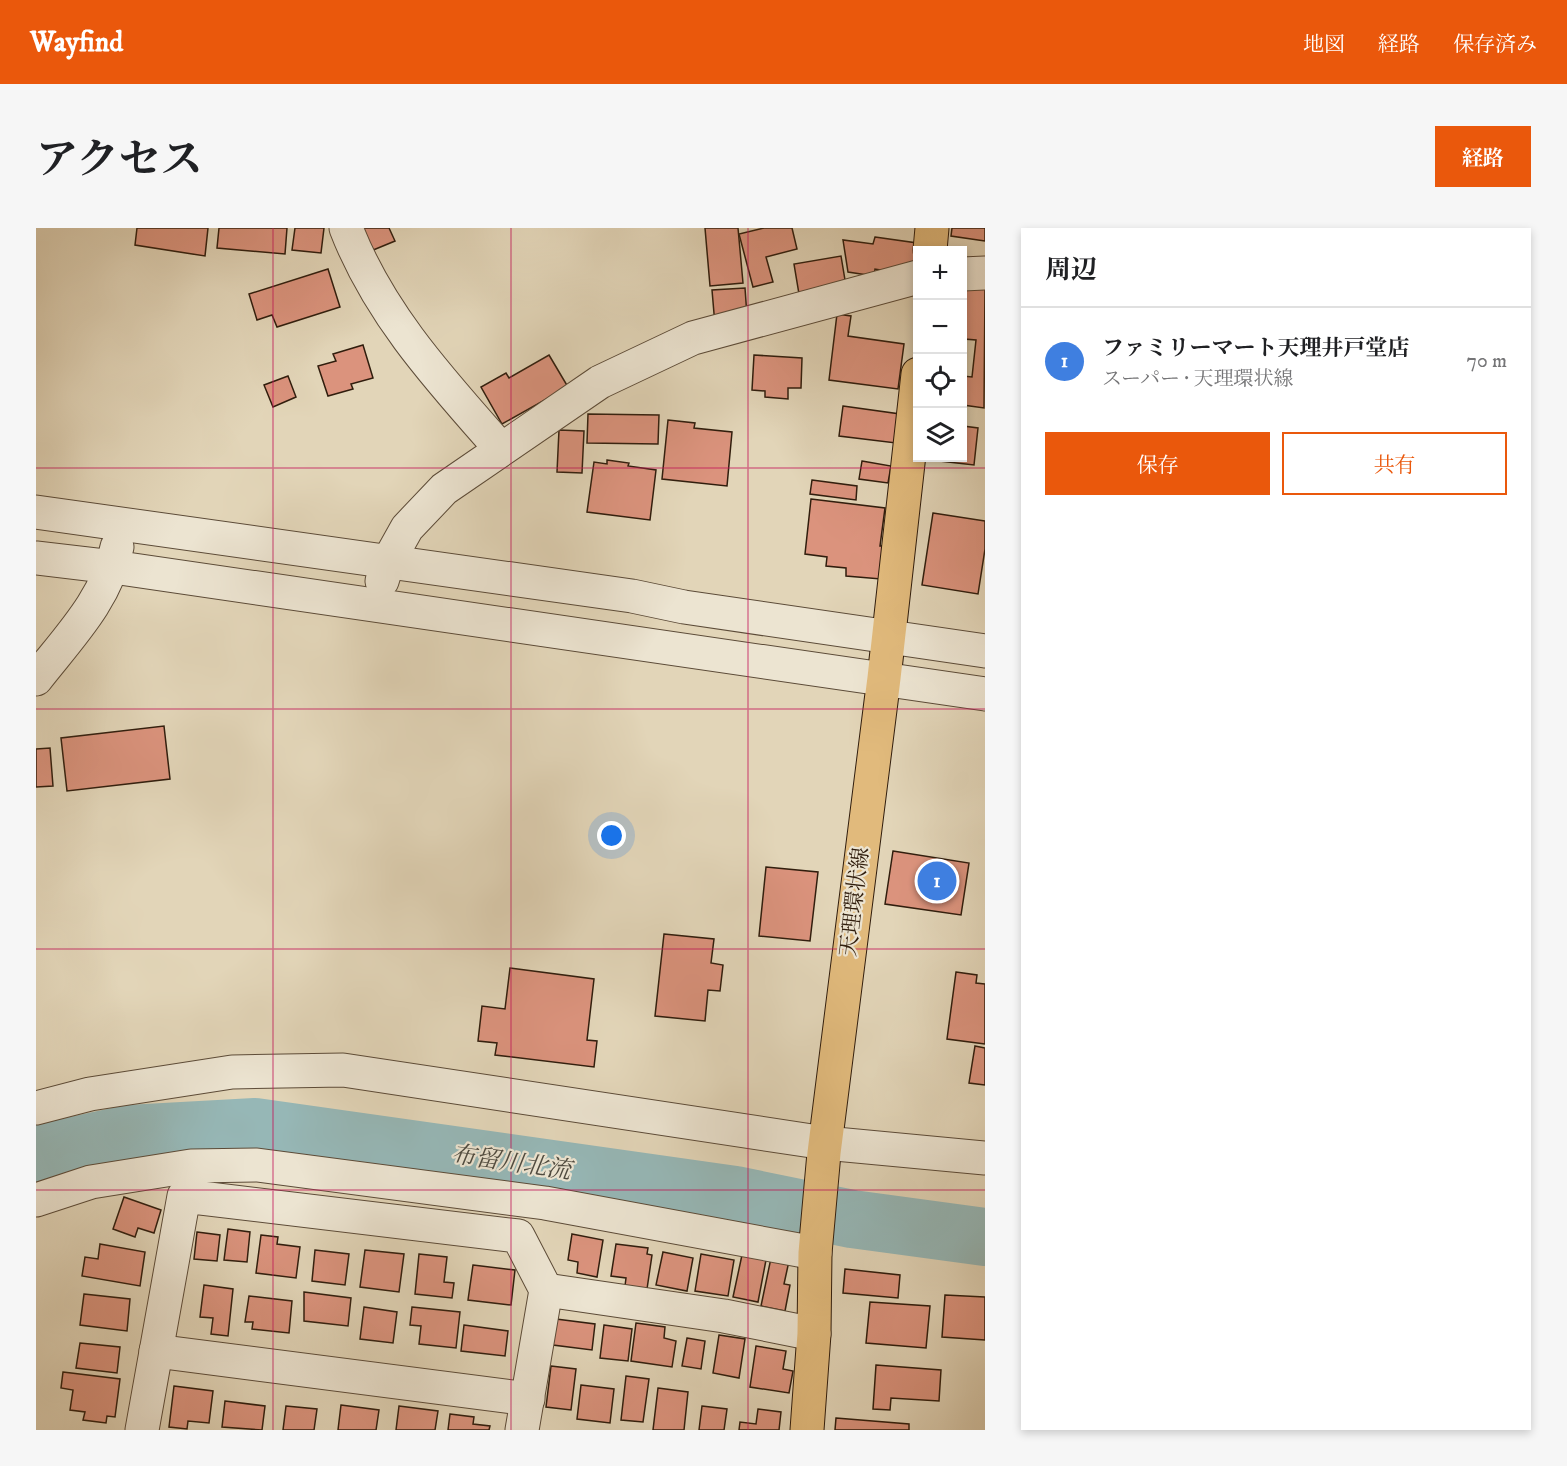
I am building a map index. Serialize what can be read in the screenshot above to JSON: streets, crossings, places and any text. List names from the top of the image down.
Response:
{
  "streets": {
    "main road": ["天理環状線"]
  },
  "water": ["布留川北流"],
  "page": {
    "header": "Wayfind",
    "nav": ["地図", "経路", "保存済み"],
    "title": "アクセス",
    "buttons": [
      "経路",
      ["保存", "共有"]
    ],
    "heading": "周辺",
    "map_buttons": ["+", "−"],
    "list": [
      {
        "mark": "1",
        "name": "ファミリーマート天理井戸堂店",
        "note": "スーパー · 天理環状線",
        "value": "70 m"
      }
    ],
    "pins": "1"
  }
}
